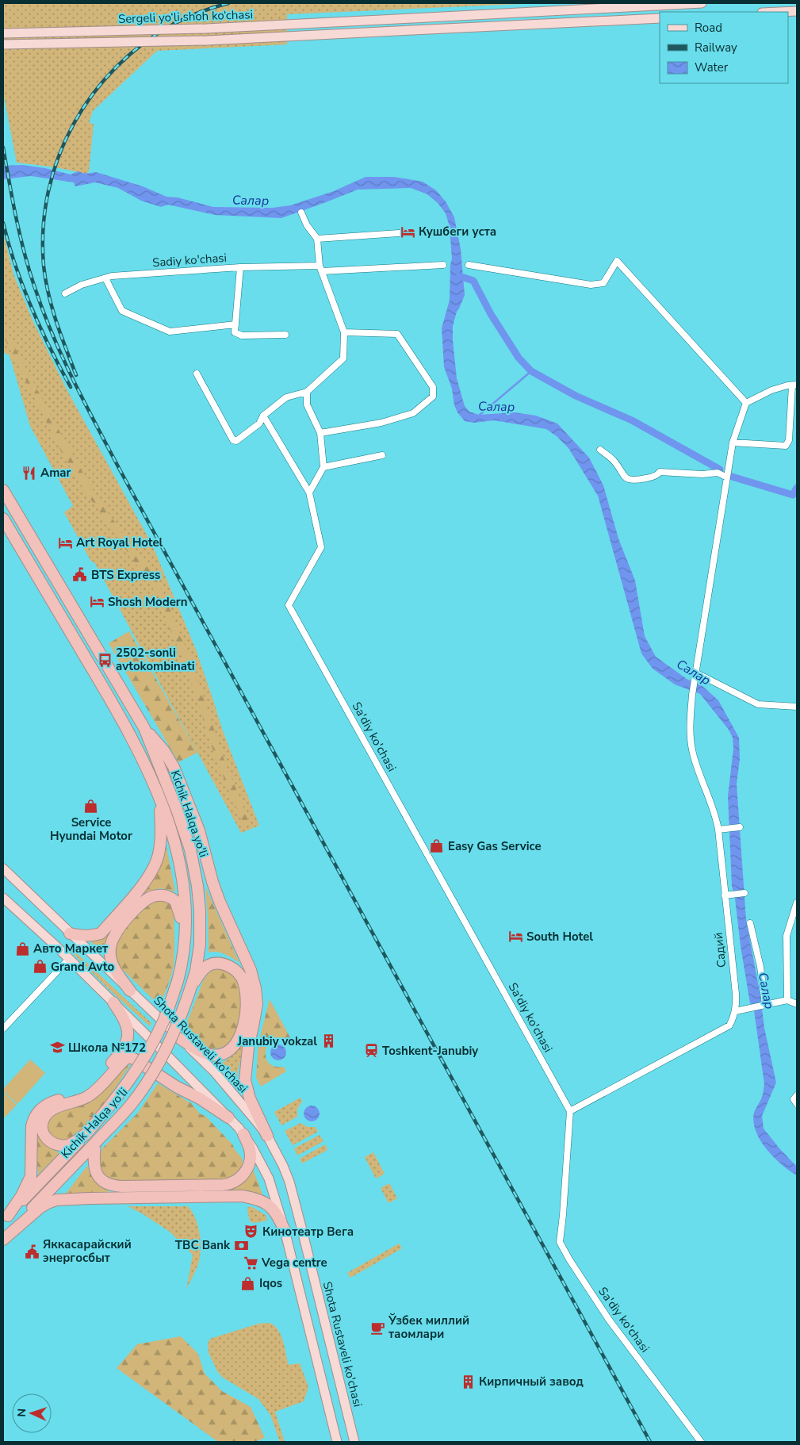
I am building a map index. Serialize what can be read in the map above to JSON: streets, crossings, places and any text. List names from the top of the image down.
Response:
{
  "streets": {
    "highway": ["Kichik Halqa yo'li"],
    "main road": ["Sergeli yo‘li shoh ko‘chasi", "Shota Rustaveli ko'chasi"],
    "street": ["Sadiy ko'chasi", "Sa'diy ko'chasi", "Садий"]
  },
  "water": ["Салар"],
  "places": {
    "hotel": [
      "Кушбеги уста",
      "Art Royal Hotel",
      "Shosh Modern",
      "South Hotel"
    ],
    "restaurant": ["Amar"],
    "public building": ["BTS Express", "Яккасарайский энергосбыт"],
    "bus stop": ["2502-sonli avtokombinati"],
    "shop": [
      "Service Hyundai Motor",
      "Easy Gas Service",
      "Авто Маркет",
      "Grand Avto",
      "Iqos"
    ],
    "building": ["Janubiy vokzal", "Кирпичный завод"],
    "school or university": ["Школа №172"],
    "station": ["Toshkent-Janubiy"],
    "theatre": ["Кинотеатр Вега"],
    "bank": ["TBC Bank"],
    "supermarket": ["Vega centre"],
    "cafe": ["Ўзбек миллий таомлари"]
  },
  "legend": ["Road", "Railway", "Water"],
  "north": "left"
}
